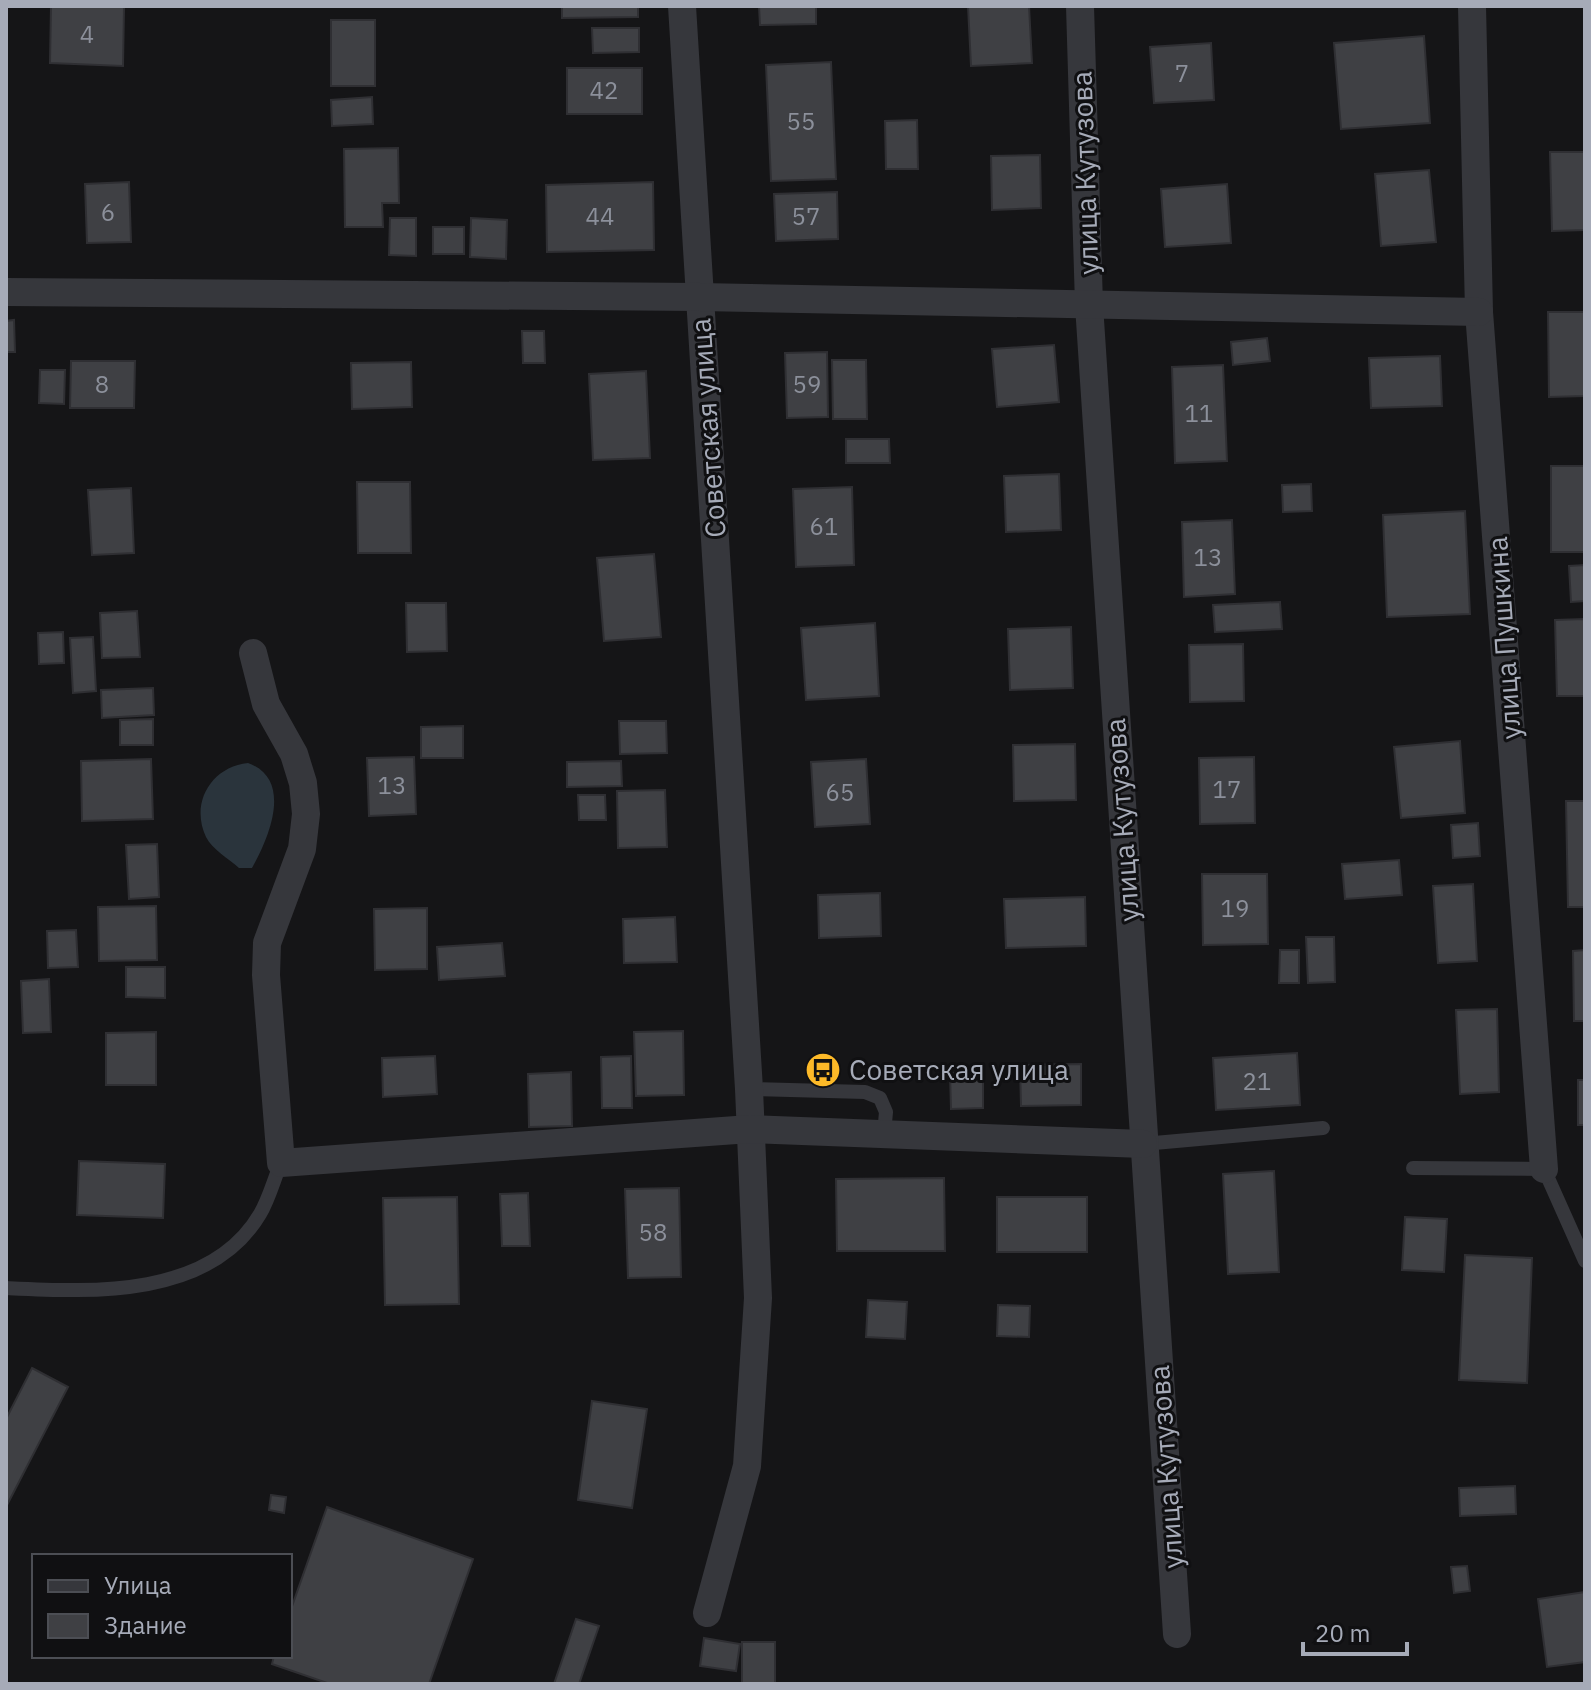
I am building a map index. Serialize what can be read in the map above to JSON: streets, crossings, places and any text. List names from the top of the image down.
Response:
{
  "streets": {
    "street": ["улица Кутузова", "Советская улица", "улица Пушкина"]
  },
  "places": {
    "bus stop": ["Советская улица"]
  },
  "house_numbers": [
    "4",
    "7",
    "42",
    "55",
    "6",
    "44",
    "57",
    "8",
    "59",
    "11",
    "61",
    "13",
    "13",
    "17",
    "65",
    "19",
    "21",
    "58"
  ],
  "legend": ["Улица", "Здание"],
  "scale_bar": "20 m"
}
